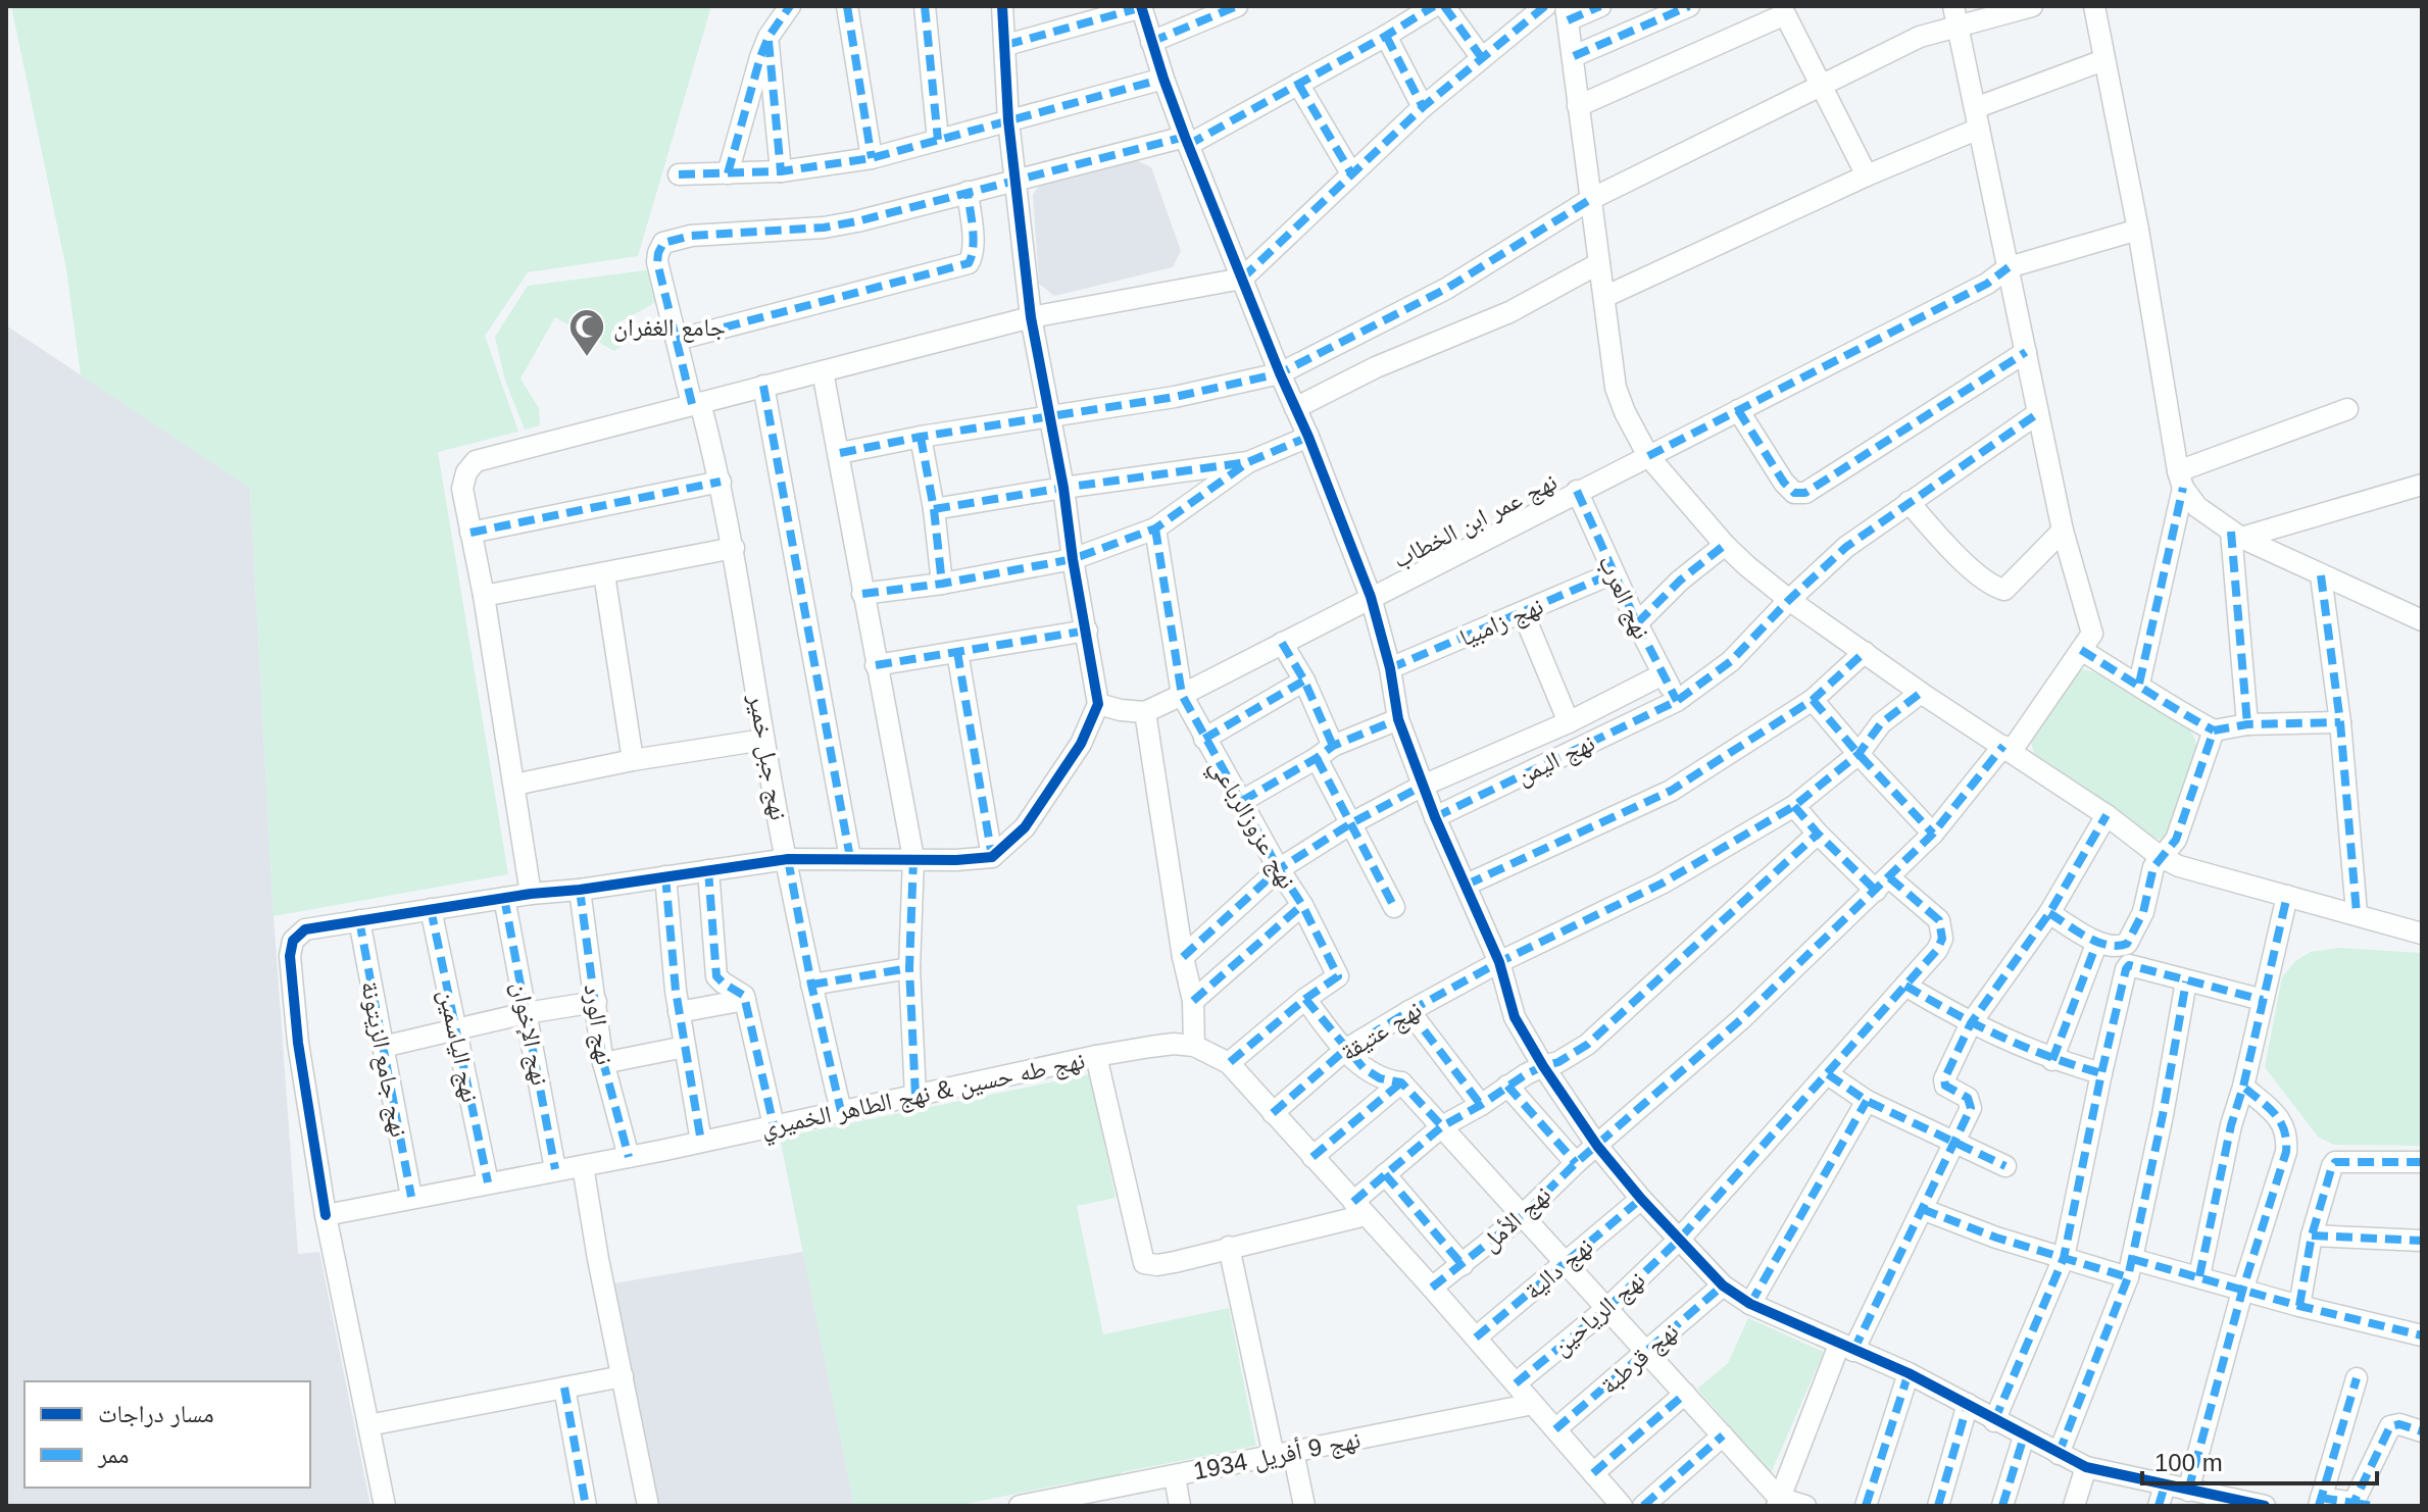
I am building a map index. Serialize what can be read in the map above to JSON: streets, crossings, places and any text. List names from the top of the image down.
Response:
{
  "streets": {
    "street": [
      "نهج عمر ابن الخطاب",
      "نهج العرب",
      "نهج زامبيا",
      "نهج جبل خمير",
      "نهج اليمن",
      "نهج عزوزالرباعي",
      "نهج الورد",
      "نهج عتيقة",
      "نهج الإخوان",
      "نهج الياسمين",
      "نهج جامع الزيتونة",
      "نهج طه حسين & نهج الطاهر الخميري",
      "نهج الأمل",
      "نهج دالية",
      "نهج الرياحين",
      "نهج قرطبة",
      "نهج 9 أفريل 1934"
    ]
  },
  "crossings": [
    ["نهج عمر ابن الخطاب", "نهج العرب"],
    ["نهج عمر ابن الخطاب", "نهج عزوزالرباعي"],
    ["نهج العرب", "نهج زامبيا"],
    ["نهج العرب", "نهج اليمن"],
    ["نهج جبل خمير", "نهج طه حسين & نهج الطاهر الخميري"],
    ["نهج عزوزالرباعي", "نهج طه حسين & نهج الطاهر الخميري"],
    ["نهج الورد", "نهج طه حسين & نهج الطاهر الخميري"],
    ["نهج عتيقة", "نهج طه حسين & نهج الطاهر الخميري"],
    ["نهج الإخوان", "نهج طه حسين & نهج الطاهر الخميري"],
    ["نهج الياسمين", "نهج طه حسين & نهج الطاهر الخميري"],
    ["نهج جامع الزيتونة", "نهج طه حسين & نهج الطاهر الخميري"],
    ["نهج طه حسين & نهج الطاهر الخميري", "نهج الأمل"],
    ["نهج طه حسين & نهج الطاهر الخميري", "نهج دالية"],
    ["نهج طه حسين & نهج الطاهر الخميري", "نهج الرياحين"],
    ["نهج طه حسين & نهج الطاهر الخميري", "نهج قرطبة"],
    ["نهج طه حسين & نهج الطاهر الخميري", "نهج 9 أفريل 1934"],
    ["نهج الأمل", "نهج الرياحين"]
  ],
  "places": {
    "mosque": ["جامع الغفران"]
  },
  "legend": ["مسار دراجات", "ممر"],
  "scale_bar": "100 m"
}
